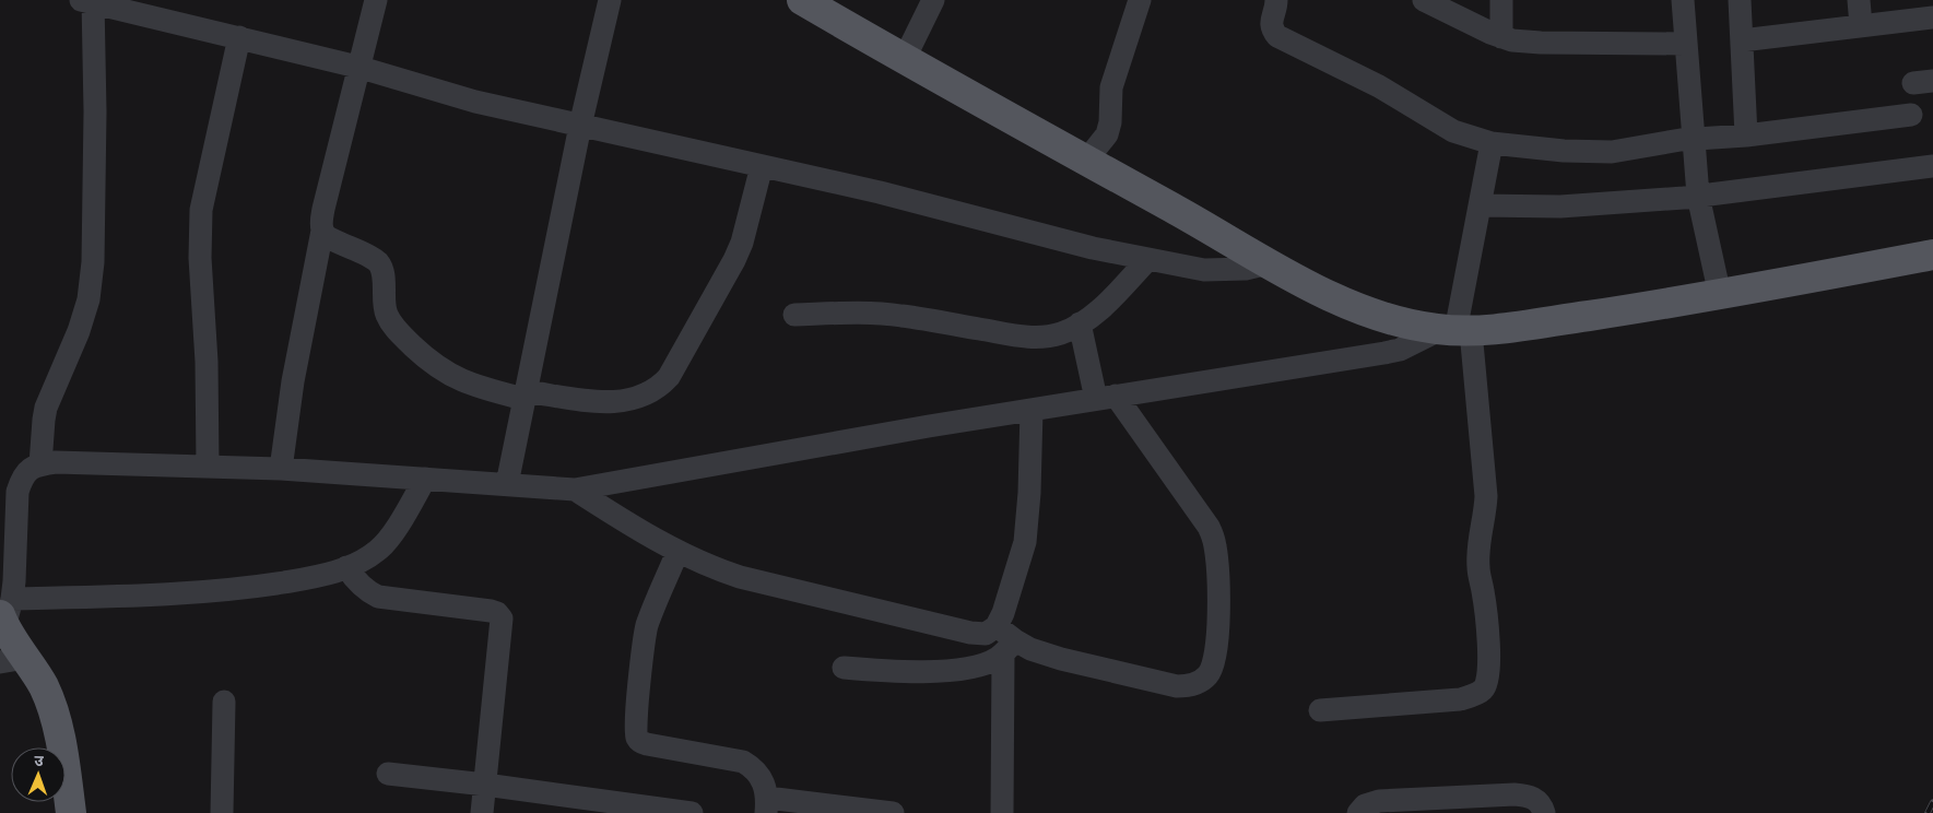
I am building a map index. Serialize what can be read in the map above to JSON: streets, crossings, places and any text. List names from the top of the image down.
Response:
{
  "north": "top"
}
